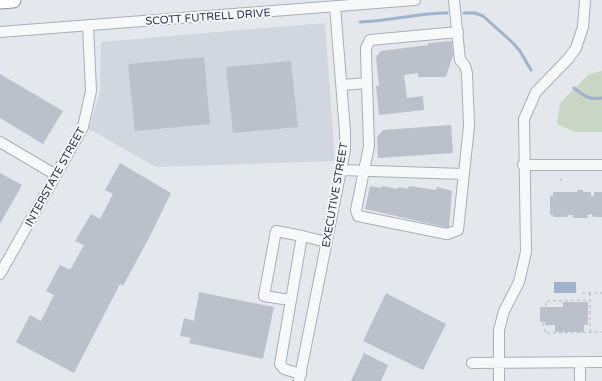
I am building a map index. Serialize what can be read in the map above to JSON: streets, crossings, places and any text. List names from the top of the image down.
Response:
{
  "streets": {
    "street": ["SCOTT FUTRELL DRIVE", "INTERSTATE STREET", "EXECUTIVE STREET"]
  },
  "crossings": [
    ["SCOTT FUTRELL DRIVE", "INTERSTATE STREET"],
    ["SCOTT FUTRELL DRIVE", "EXECUTIVE STREET"]
  ]
}
